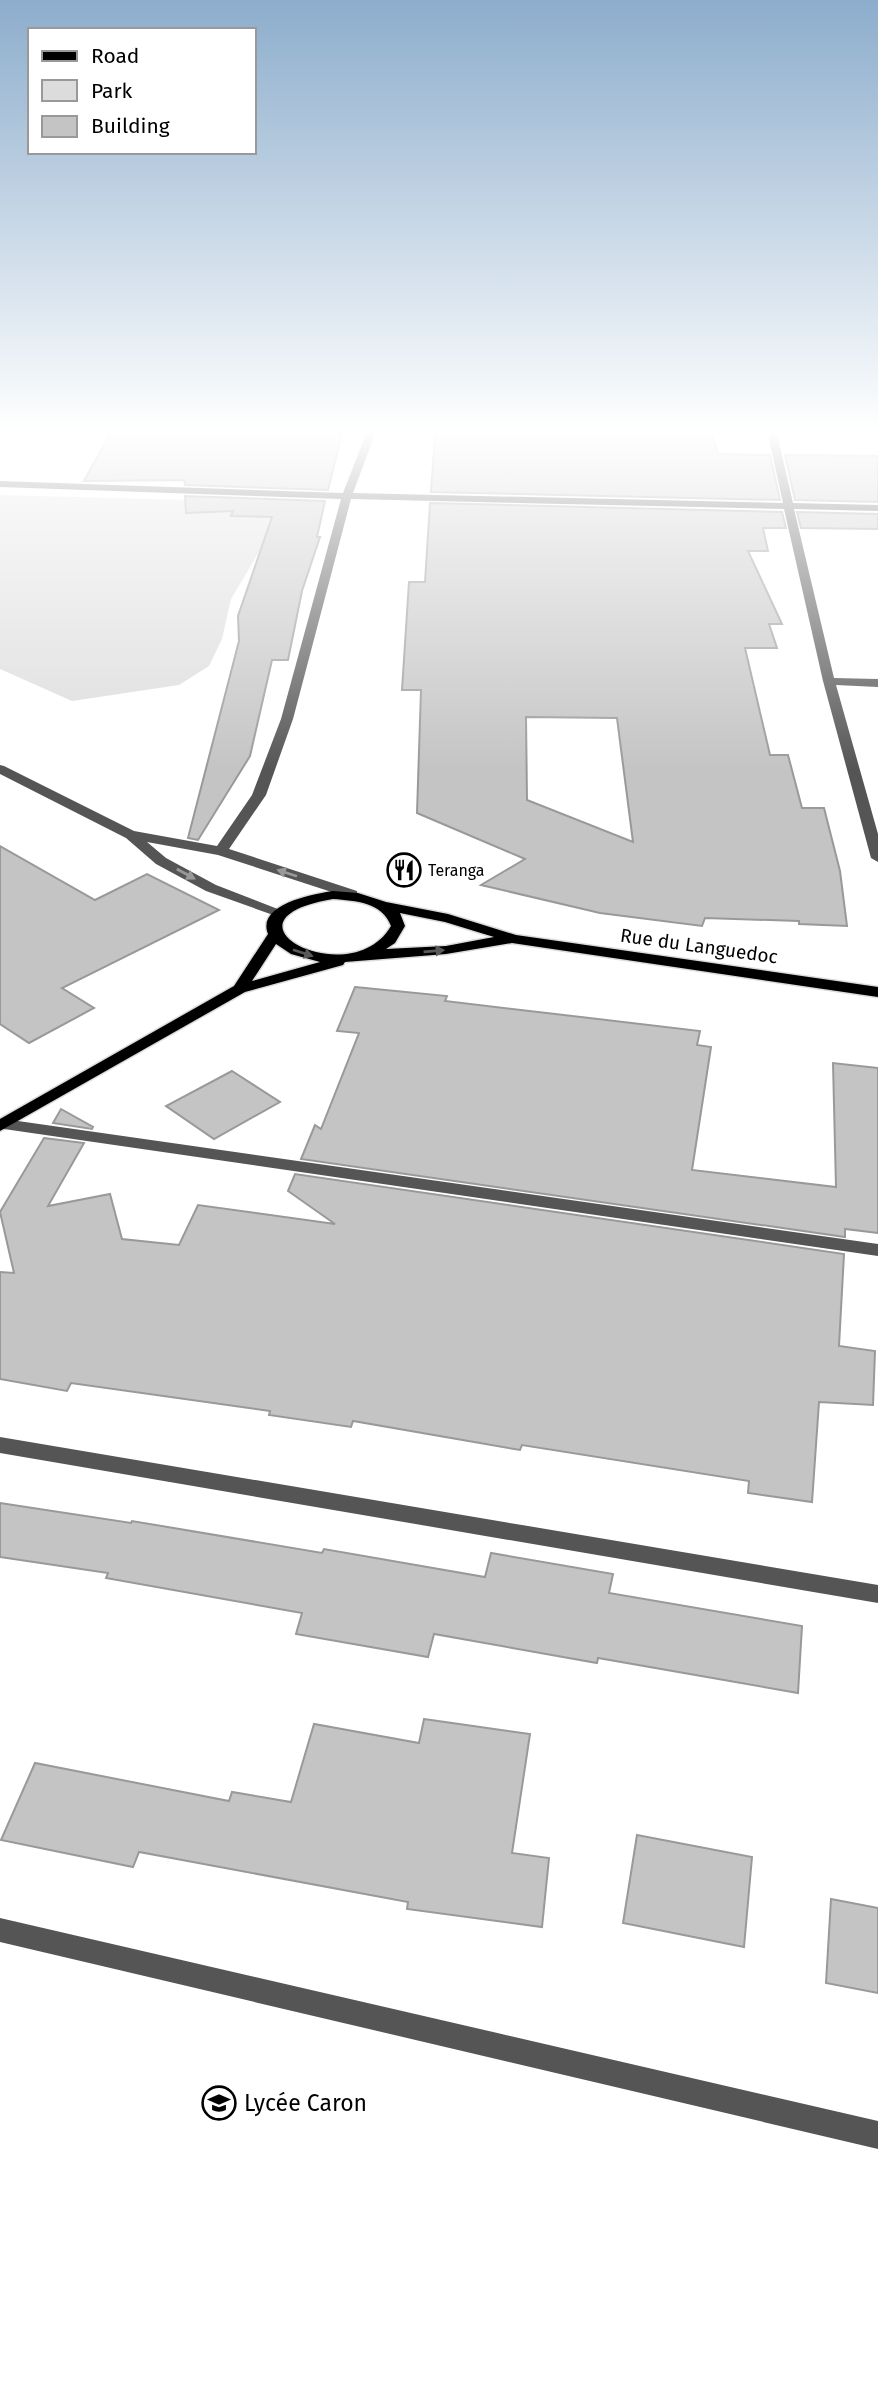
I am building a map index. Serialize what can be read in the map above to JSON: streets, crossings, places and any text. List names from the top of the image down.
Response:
{
  "streets": {
    "main road": ["Rue du Languedoc"]
  },
  "places": {
    "restaurant": ["Teranga"],
    "school or university": ["Lycée Caron"]
  },
  "legend": ["Road", "Park", "Building"]
}
